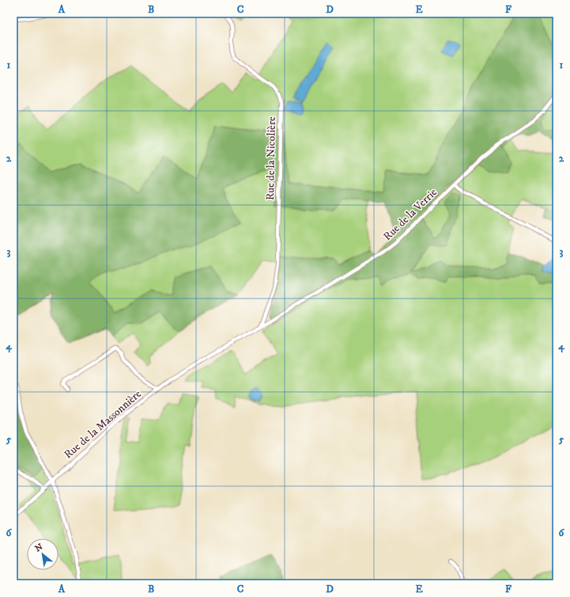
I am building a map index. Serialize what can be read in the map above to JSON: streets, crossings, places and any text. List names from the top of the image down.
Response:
{
  "streets": {
    "street": ["Rue de la Nicolière", "Rue de la Verrie", "Rue de la Massonnière"]
  },
  "crossings": [
    ["Rue de la Nicolière", "Rue de la Verrie"],
    ["Rue de la Nicolière", "Rue de la Massonnière"],
    ["Rue de la Verrie", "Rue de la Massonnière"]
  ],
  "north": "top left",
  "grid": {
    "columns": [
      "A",
      "B",
      "C",
      "D",
      "E",
      "F"
    ],
    "rows": [
      "1",
      "2",
      "3",
      "4",
      "5",
      "6"
    ]
  }
}
